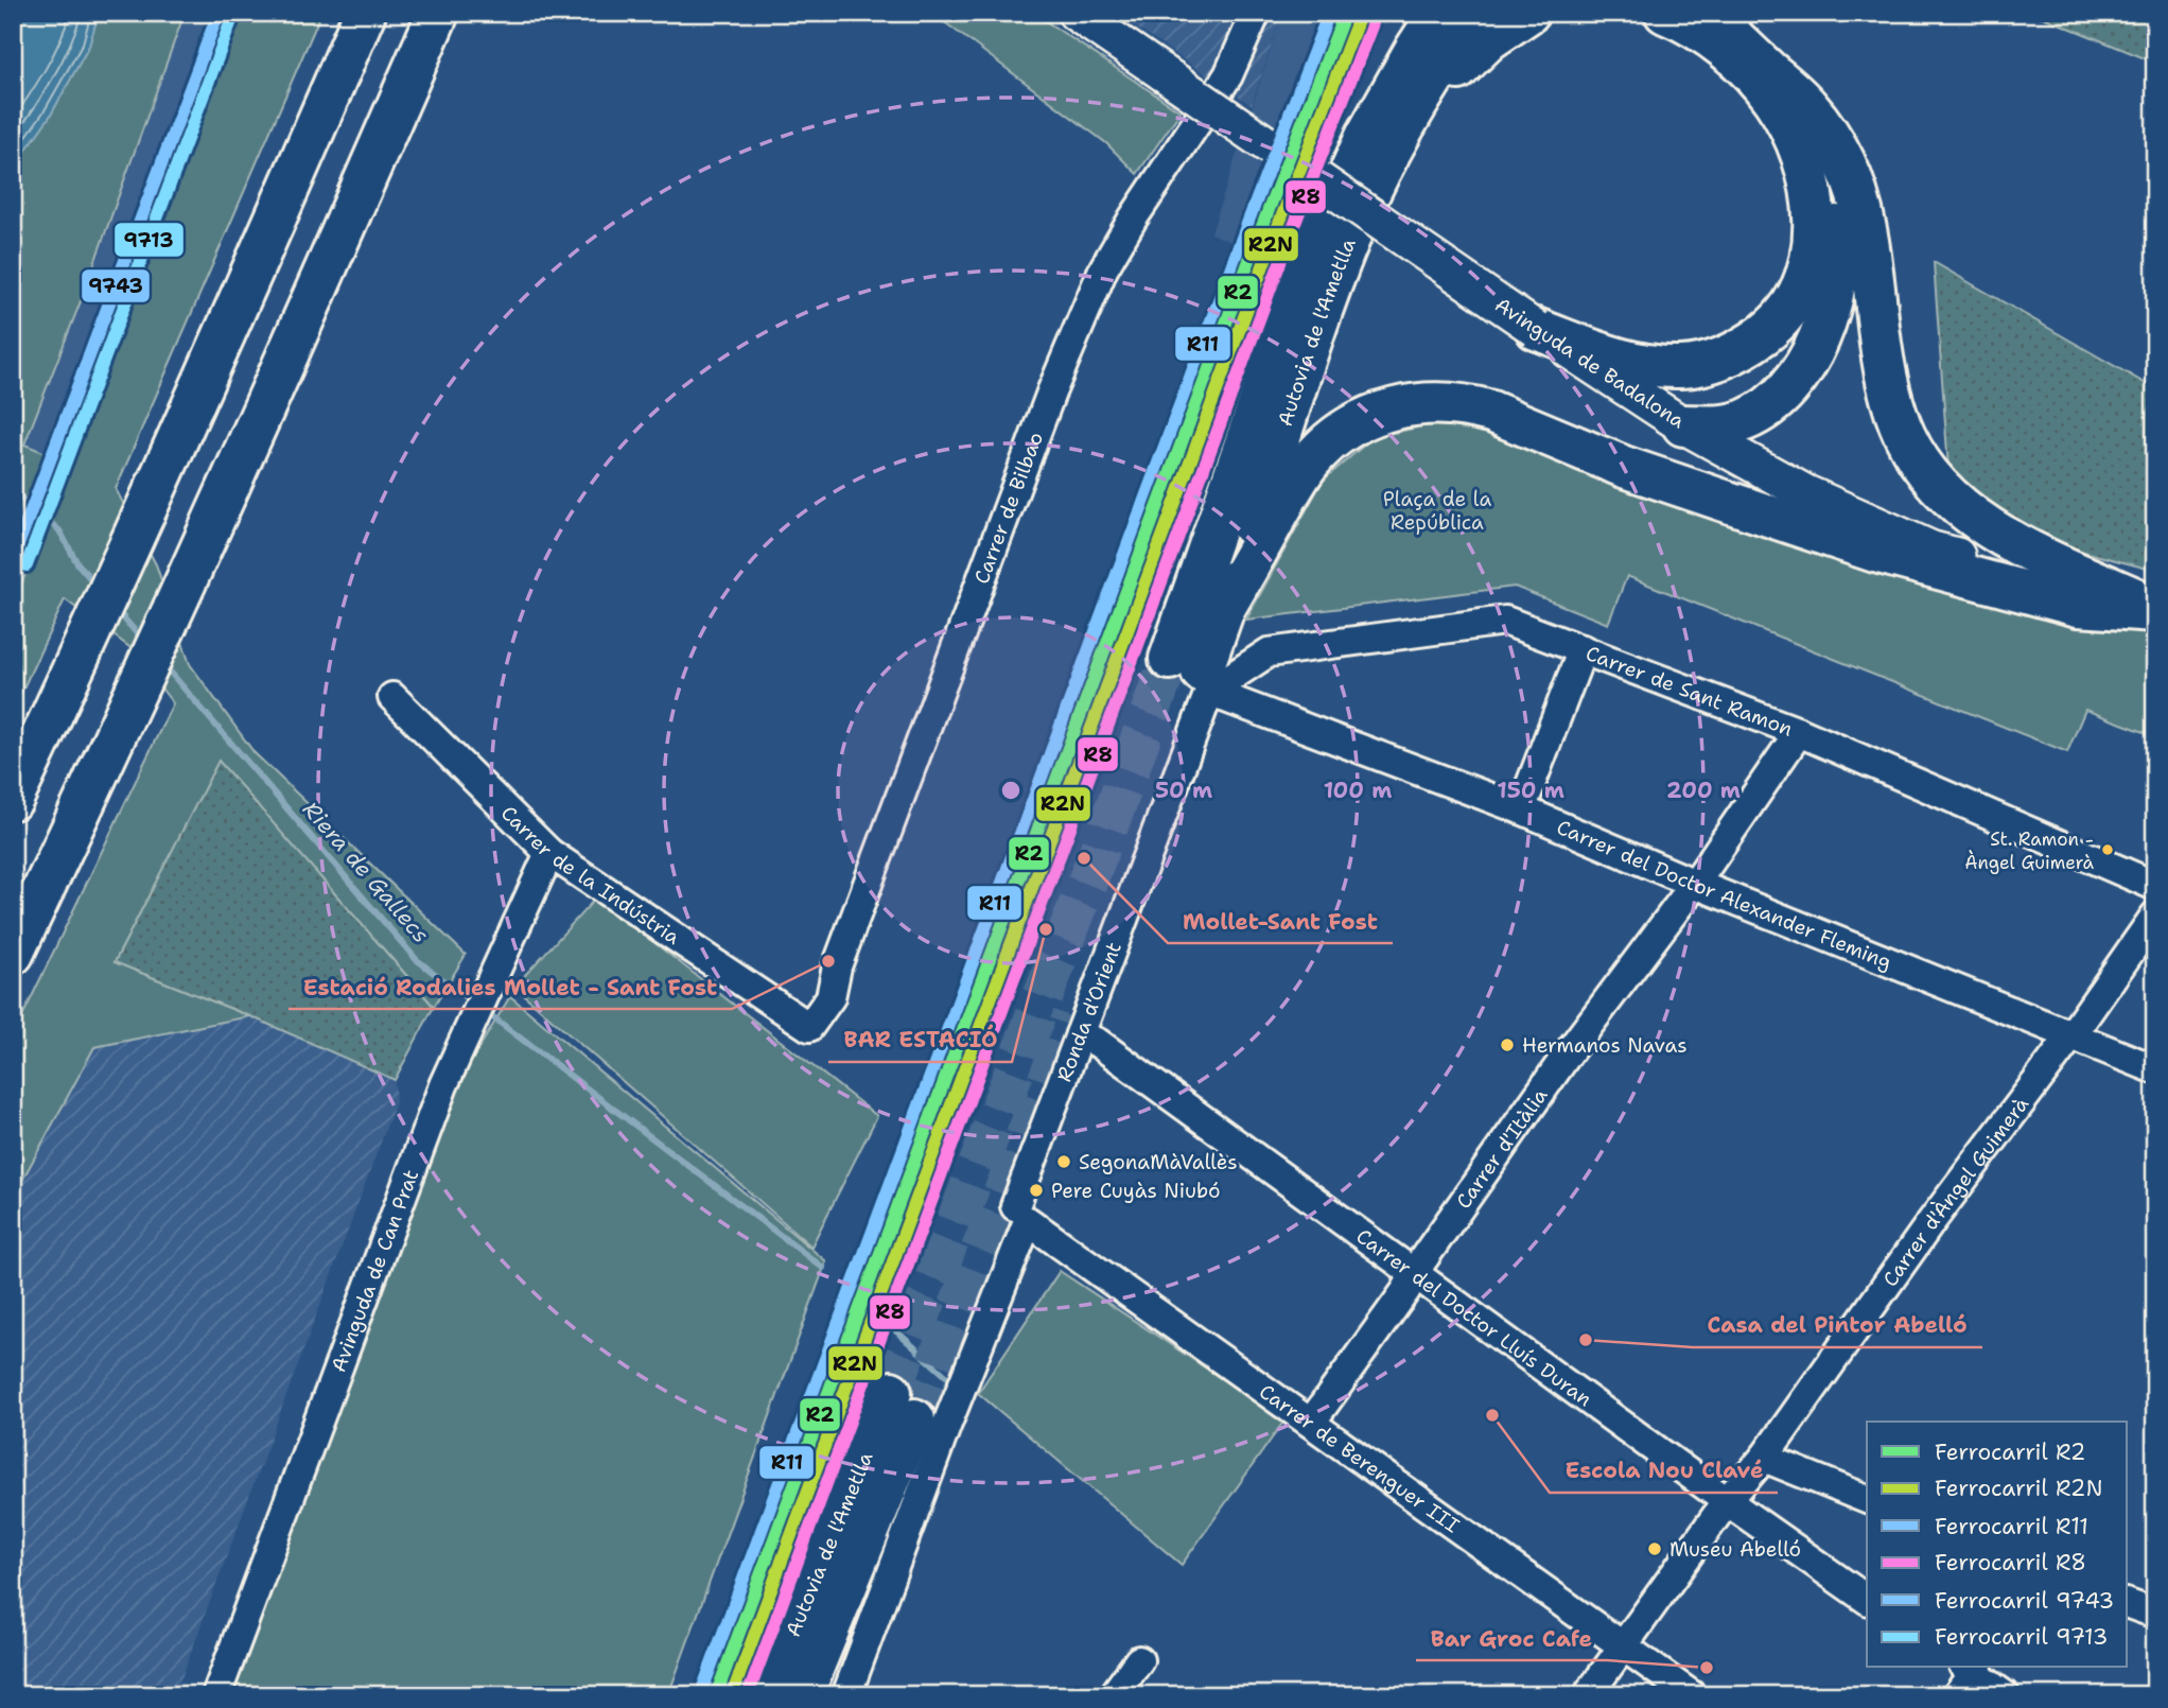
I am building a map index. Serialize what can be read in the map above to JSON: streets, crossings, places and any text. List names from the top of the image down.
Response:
{
  "streets": {
    "highway": ["Autovia de l'Ametlla"],
    "street": [
      "Avinguda de Badalona",
      "Carrer de Bilbao",
      "Carrer de Sant Ramon",
      "Carrer de la Indústria",
      "Carrer del Doctor Alexander Fleming",
      "Ronda d'Orient",
      "Carrer d'Itàlia",
      "Carrer d'Àngel Guimerà",
      "Avinguda de Can Prat",
      "Carrer del Doctor Lluís Duran",
      "Carrer de Berenguer III"
    ]
  },
  "crossings": [
    ["Autovia de l'Ametlla", "Carrer de Sant Ramon"],
    ["Autovia de l'Ametlla", "Carrer del Doctor Alexander Fleming"],
    ["Autovia de l'Ametlla", "Ronda d'Orient"],
    ["Carrer de Bilbao", "Carrer de la Indústria"],
    ["Carrer de Sant Ramon", "Carrer del Doctor Alexander Fleming"],
    ["Carrer de Sant Ramon", "Ronda d'Orient"],
    ["Carrer de Sant Ramon", "Carrer d'Itàlia"],
    ["Carrer de la Indústria", "Avinguda de Can Prat"],
    ["Carrer del Doctor Alexander Fleming", "Ronda d'Orient"],
    ["Carrer del Doctor Alexander Fleming", "Carrer d'Itàlia"],
    ["Carrer del Doctor Alexander Fleming", "Carrer d'Àngel Guimerà"],
    ["Ronda d'Orient", "Carrer del Doctor Lluís Duran"],
    ["Ronda d'Orient", "Carrer de Berenguer III"],
    ["Carrer d'Itàlia", "Carrer del Doctor Lluís Duran"],
    ["Carrer d'Itàlia", "Carrer de Berenguer III"],
    ["Carrer d'Àngel Guimerà", "Carrer del Doctor Lluís Duran"],
    ["Carrer d'Àngel Guimerà", "Carrer de Berenguer III"]
  ],
  "water": ["Riera de Gallecs"],
  "parks": ["Plaça de la República"],
  "places": [
    "St. Ramon - Àngel Guimerà",
    "Mollet-Sant Fost",
    "BAR ESTACIÓ",
    "Estació Rodalies Mollet - Sant Fost",
    "Hermanos Navas",
    "SegonaMàVallès",
    "Pere Cuyàs Niubó",
    "Casa del Pintor Abelló",
    "Escola Nou Clavé",
    "Museu Abelló",
    "Bar Groc Cafe"
  ],
  "lines": [
    "rail line R2",
    "rail line R11",
    "rail line 9743",
    "rail line R2N",
    "rail line 9713",
    "rail line R8"
  ],
  "legend": [
    "Ferrocarril R2",
    "Ferrocarril R2N",
    "Ferrocarril R11",
    "Ferrocarril R8",
    "Ferrocarril 9743",
    "Ferrocarril 9713"
  ],
  "rings": [
    "50 m",
    "100 m",
    "150 m",
    "200 m"
  ]
}
